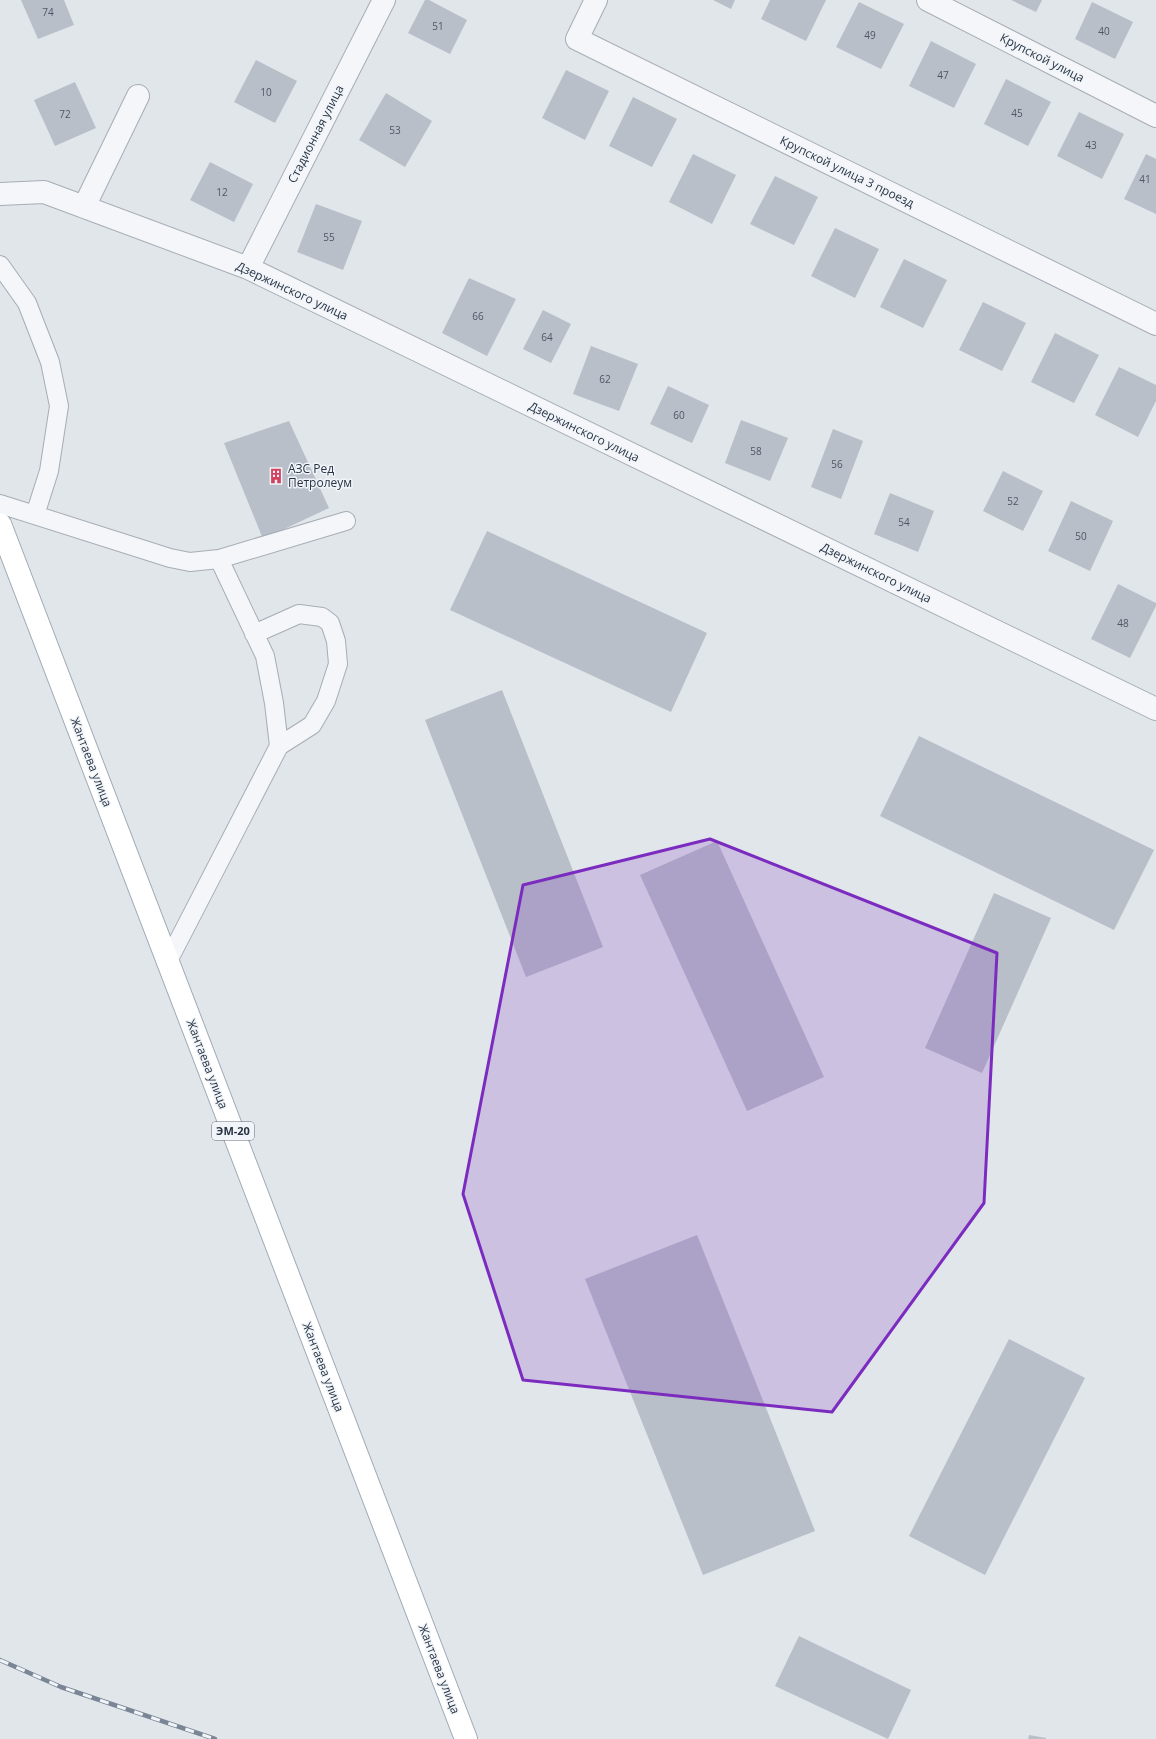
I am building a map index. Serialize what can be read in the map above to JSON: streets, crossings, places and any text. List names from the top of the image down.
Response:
{
  "streets": {
    "main road": ["Жантаева улица", "ЭМ-20"],
    "street": [
      "Крупской улица",
      "Стадионная улица",
      "Крупской улица 3 проезд",
      "Дзержинского улица"
    ]
  },
  "crossings": [
    ["Стадионная улица", "Дзержинского улица"]
  ],
  "places": {
    "building": ["АЗС Ред Петролеум"]
  },
  "house_numbers": [
    "74",
    "51",
    "40",
    "49",
    "47",
    "10",
    "45",
    "72",
    "53",
    "43",
    "41",
    "12",
    "55",
    "66",
    "64",
    "62",
    "60",
    "58",
    "56",
    "52",
    "54",
    "50",
    "48"
  ]
}
